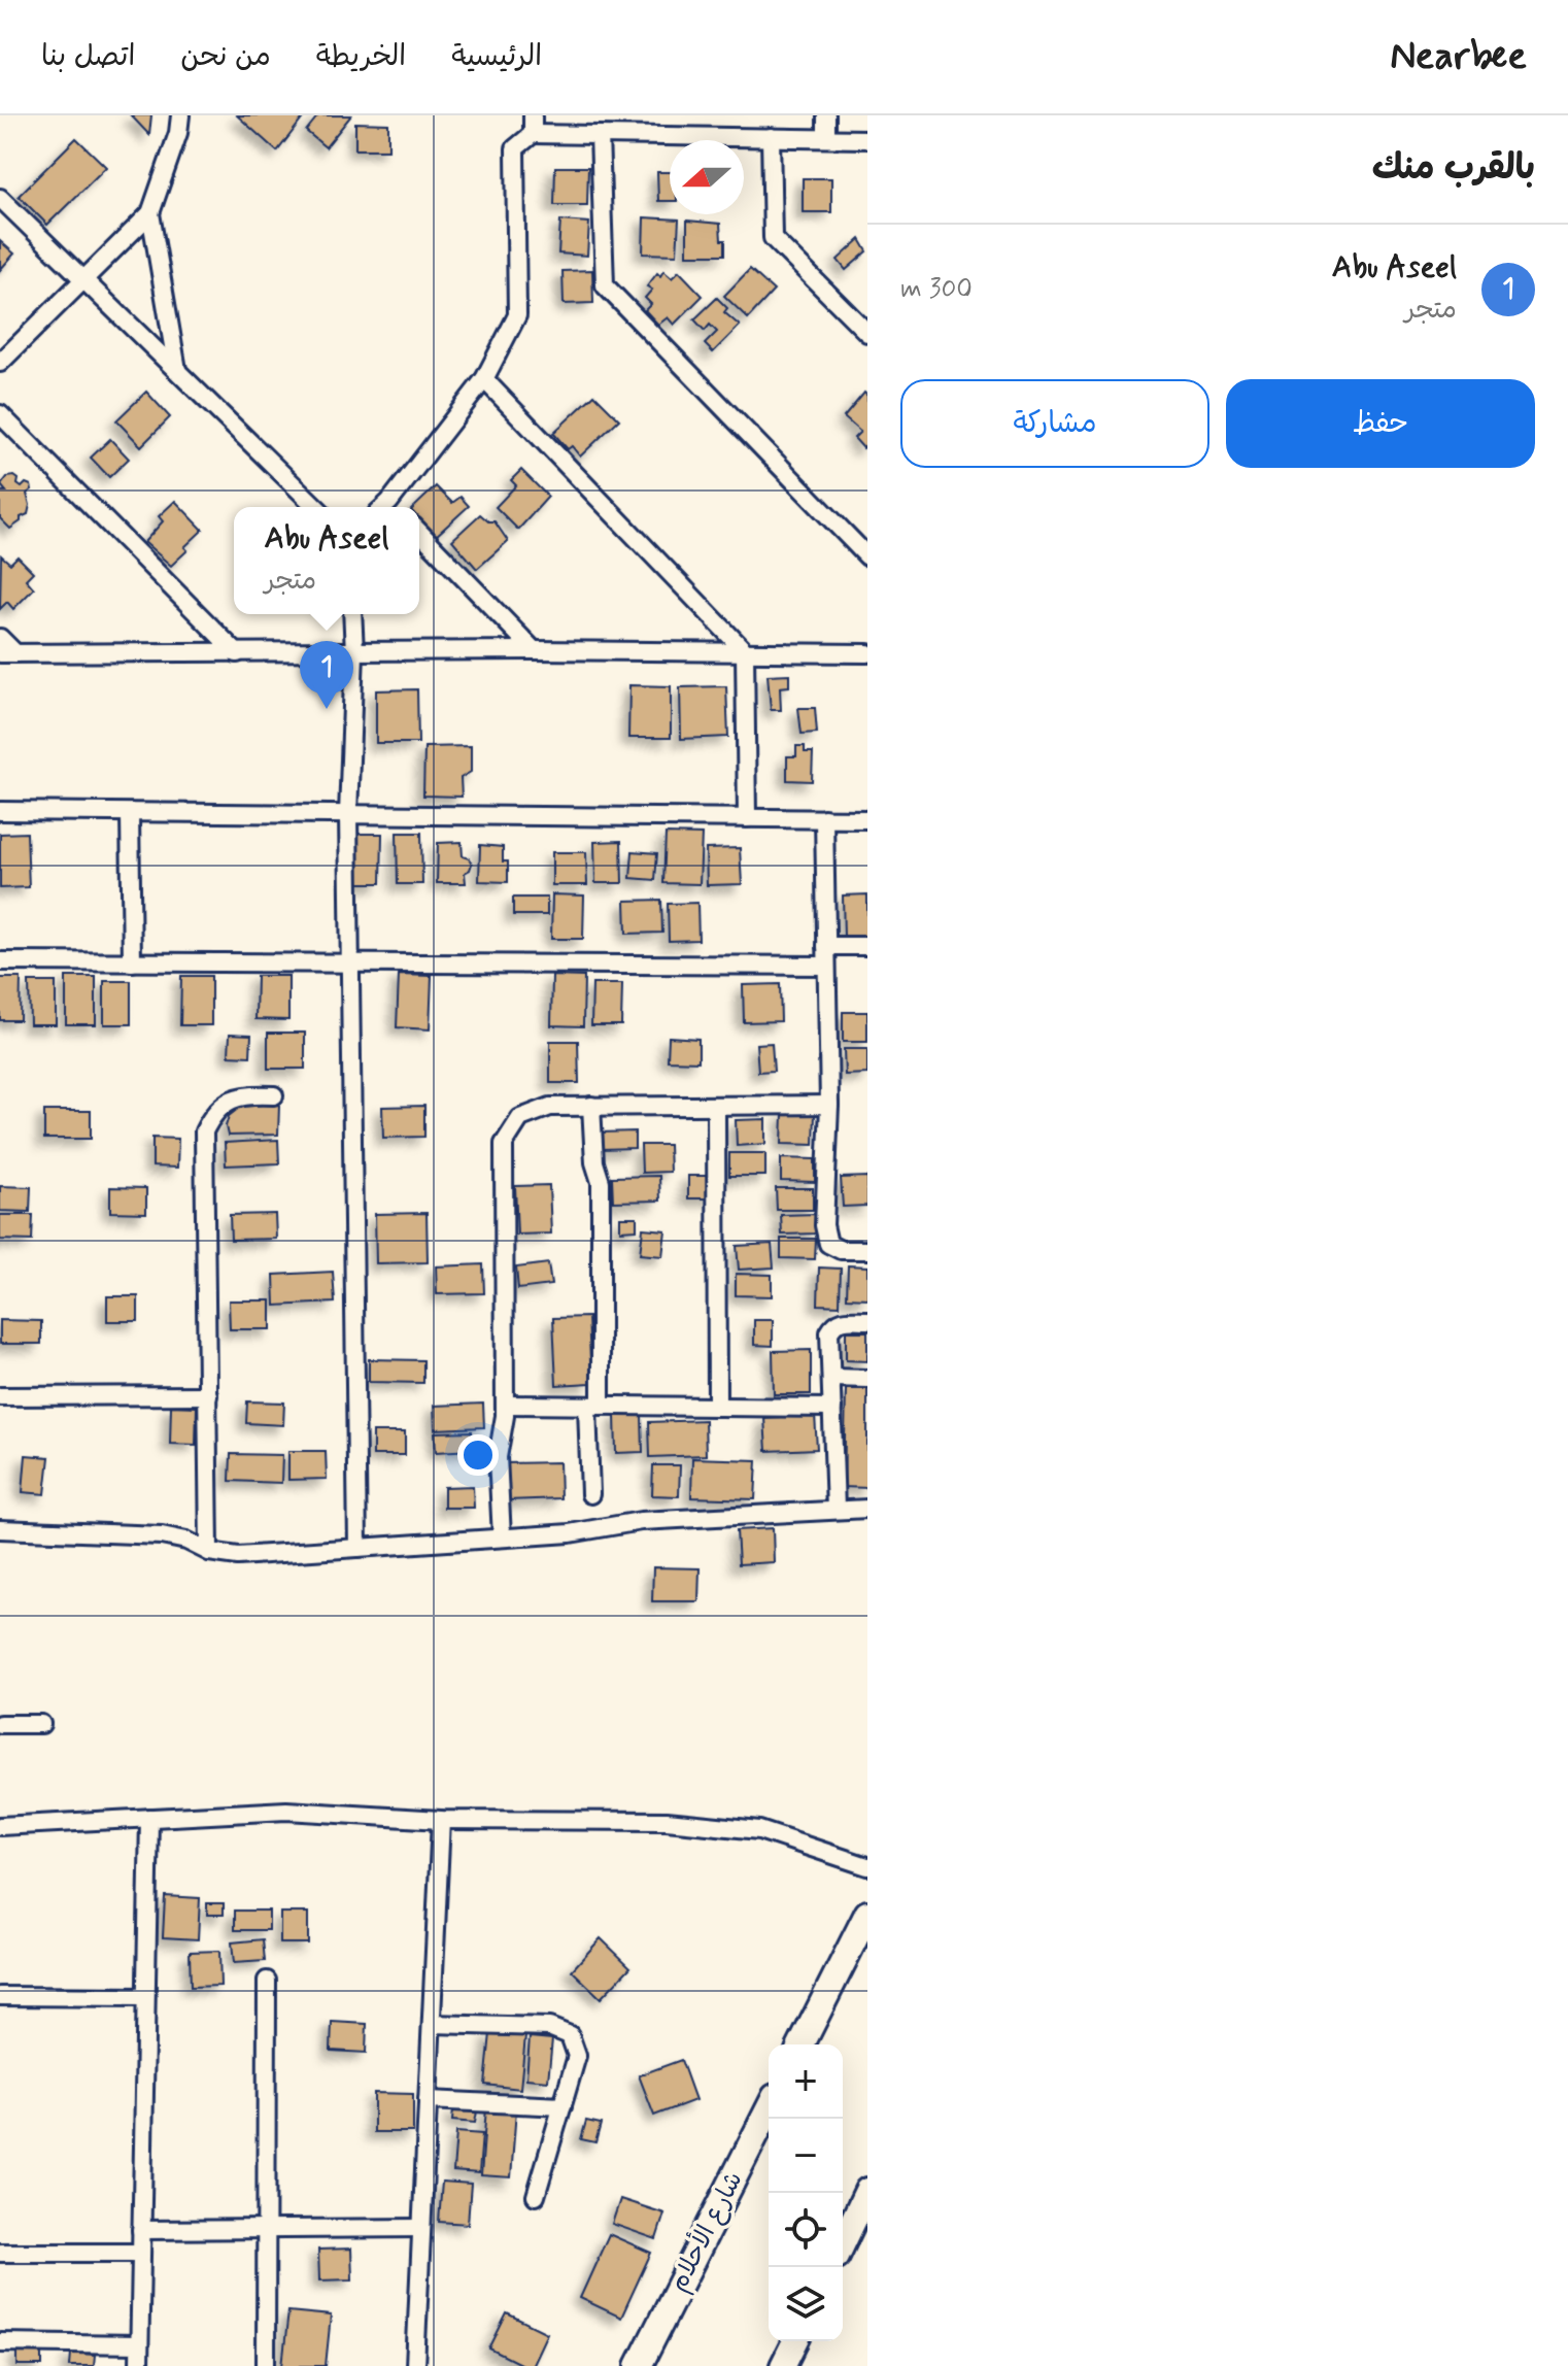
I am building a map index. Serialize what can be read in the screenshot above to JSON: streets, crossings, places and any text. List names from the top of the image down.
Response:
{
  "streets": {
    "main road": ["شارع الأحلام"]
  },
  "north": "left",
  "page": {
    "header": "Nearbee",
    "nav": [
      "الرئيسية",
      "الخريطة",
      "من نحن",
      "اتصل بنا"
    ],
    "heading": "بالقرب منك",
    "list": [
      {
        "mark": "1",
        "name": "Abu Aseel",
        "note": "متجر",
        "value": "300 m"
      }
    ],
    "buttons": ["حفظ", "مشاركة"],
    "popup": ["Abu Aseel", "متجر"],
    "pins": "1",
    "map_buttons": ["+", "−"]
  }
}
